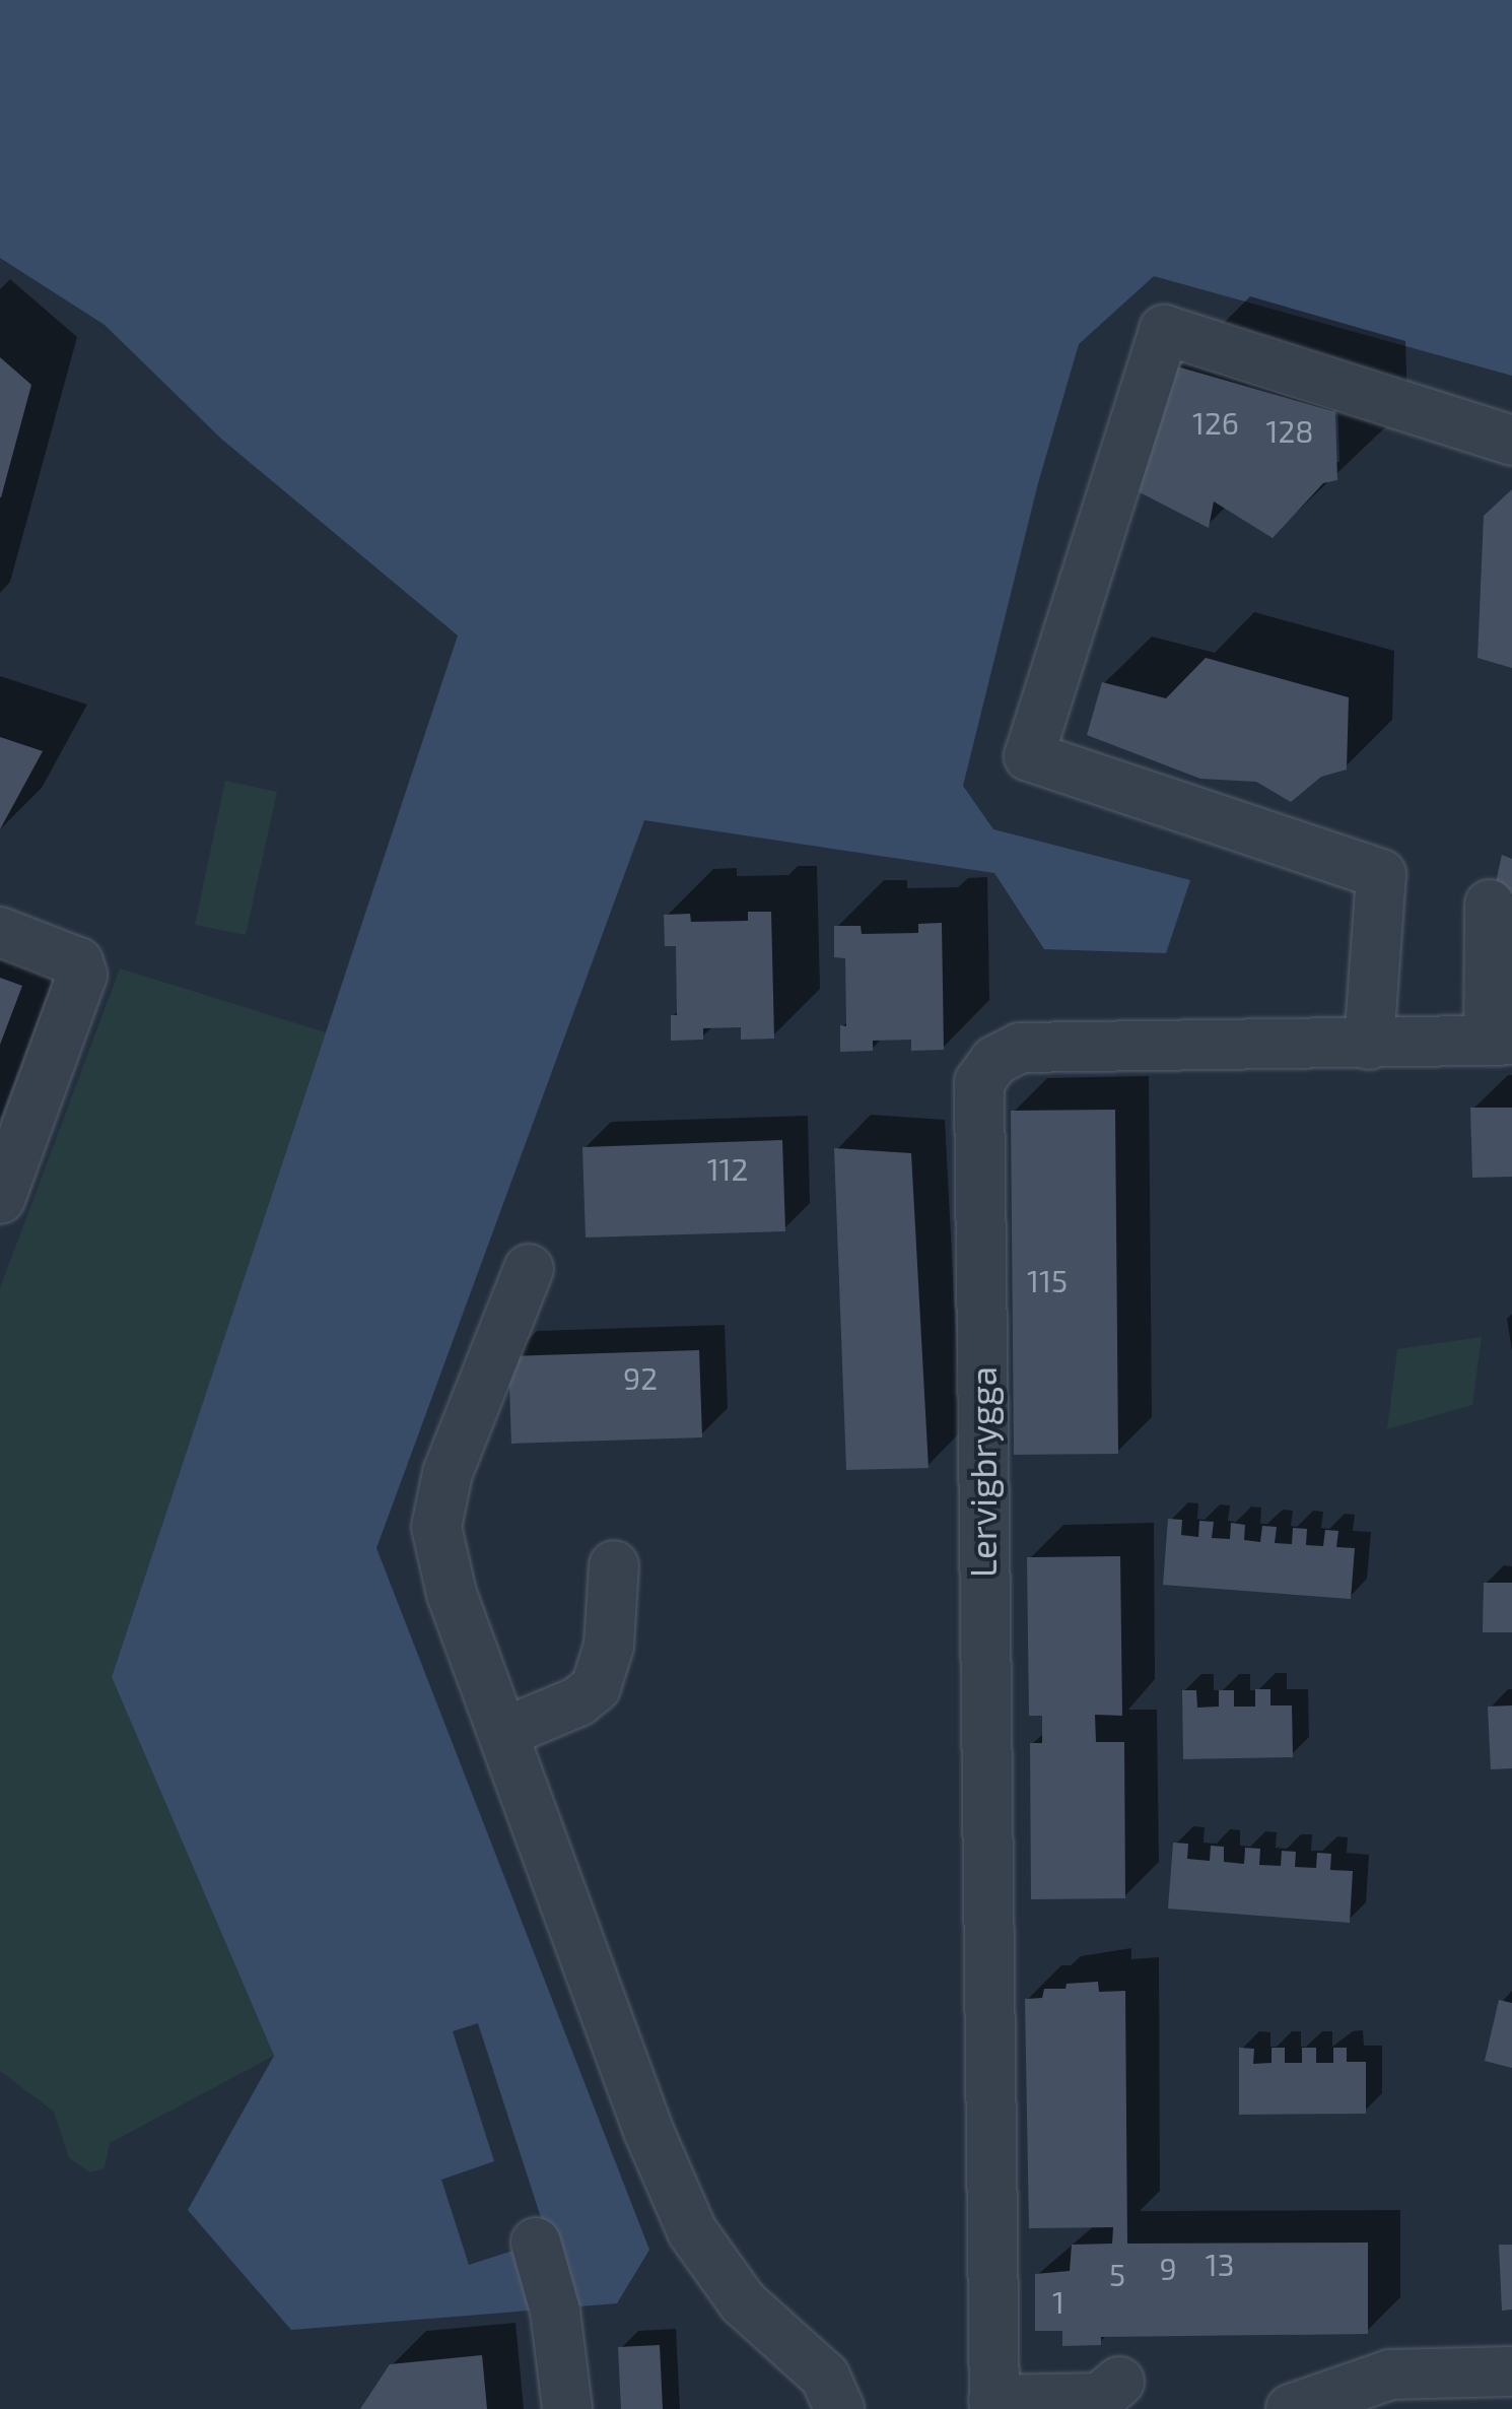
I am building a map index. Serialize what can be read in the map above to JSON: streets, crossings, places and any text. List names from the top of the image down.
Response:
{
  "streets": {
    "street": ["Lervigbrygga"]
  },
  "house_numbers": [
    "126",
    "128",
    "112",
    "115",
    "92",
    "13",
    "9",
    "5",
    "1"
  ]
}
